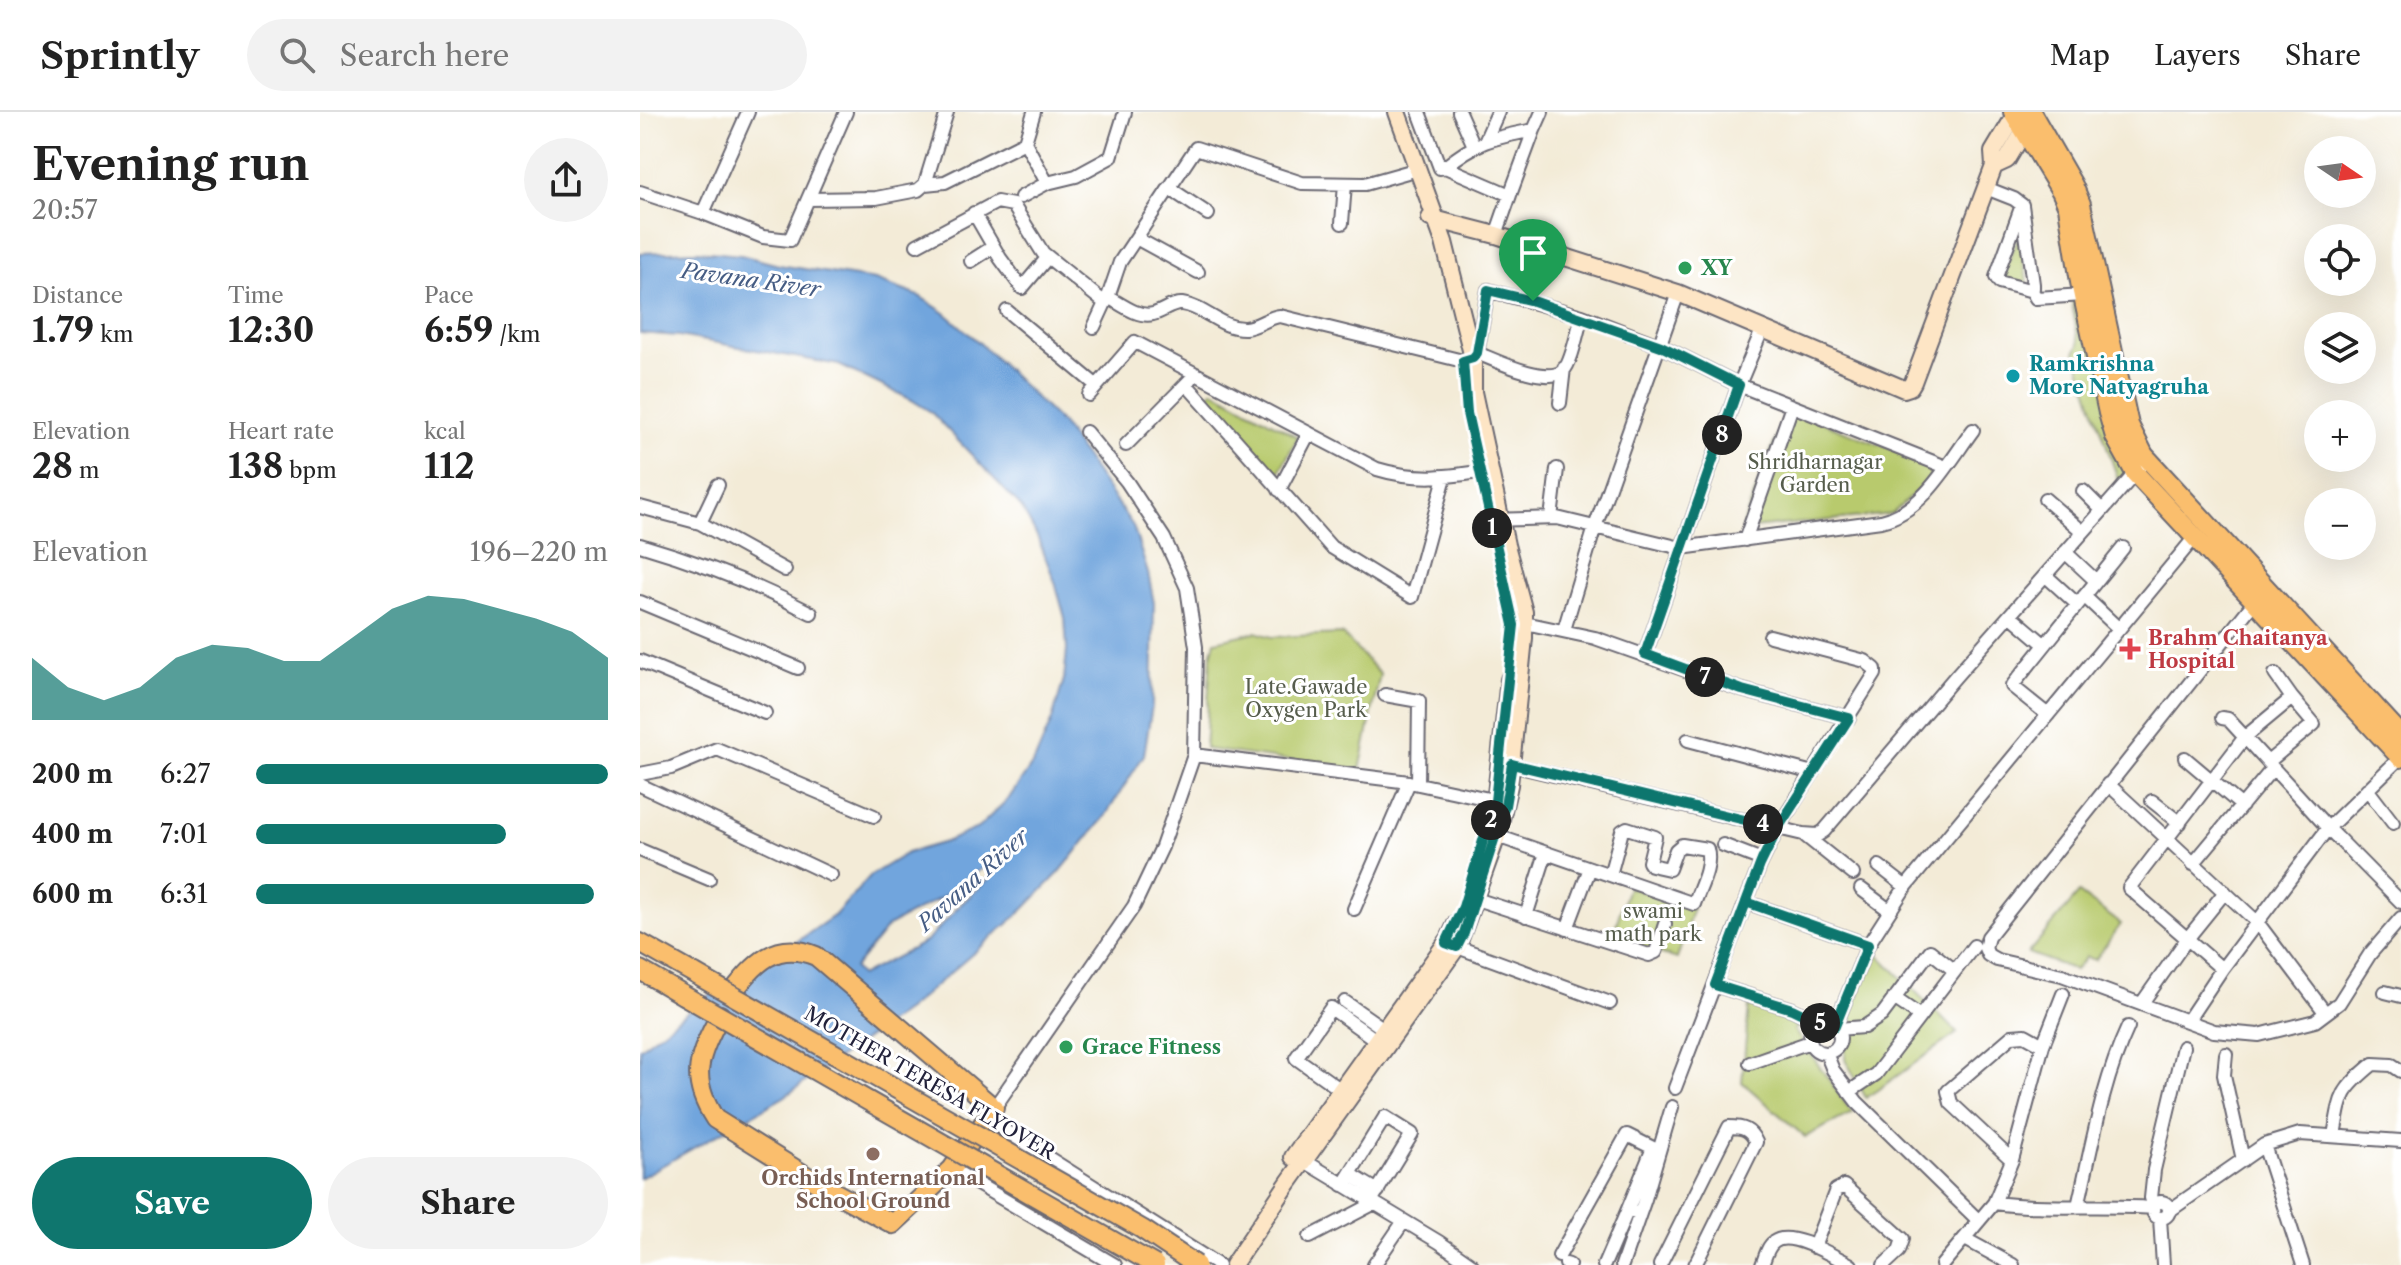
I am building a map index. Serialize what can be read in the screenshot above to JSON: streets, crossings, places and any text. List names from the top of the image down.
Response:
{
  "streets": {
    "main road": ["MOTHER TERESA FLYOVER"]
  },
  "water": ["Pavana River"],
  "parks": ["Shridharnagar Garden", "Late.Gawade Oxygen Park", "swami math park"],
  "places": {
    "other": [
      "XY",
      "Ramkrishna More Natyagruha",
      "Grace Fitness",
      "Orchids International School Ground"
    ],
    "health": ["Brahm Chaitanya Hospital"]
  },
  "north": "right",
  "page": {
    "header": "Sprintly",
    "search": "Search here",
    "nav": ["Map", "Layers", "Share"],
    "heading": ["Evening run", "20:57"],
    "map_buttons": ["+", "−"],
    "stats": [
      ["Distance", "1.79 km"],
      ["Time", "12:30"],
      ["Pace", "6:59 /km"],
      ["Elevation", "28 m"],
      ["Heart rate", "138 bpm"],
      ["kcal", "112"]
    ],
    "pins": [
      "8",
      "1",
      "7",
      "2",
      "4",
      "5"
    ],
    "chart": ["Elevation", "196–220 m"],
    "list": [
      {
        "name": "200 m",
        "note": "6:27"
      },
      {
        "name": "400 m",
        "note": "7:01"
      },
      {
        "name": "600 m",
        "note": "6:31"
      }
    ],
    "buttons": ["Save", "Share"]
  }
}
